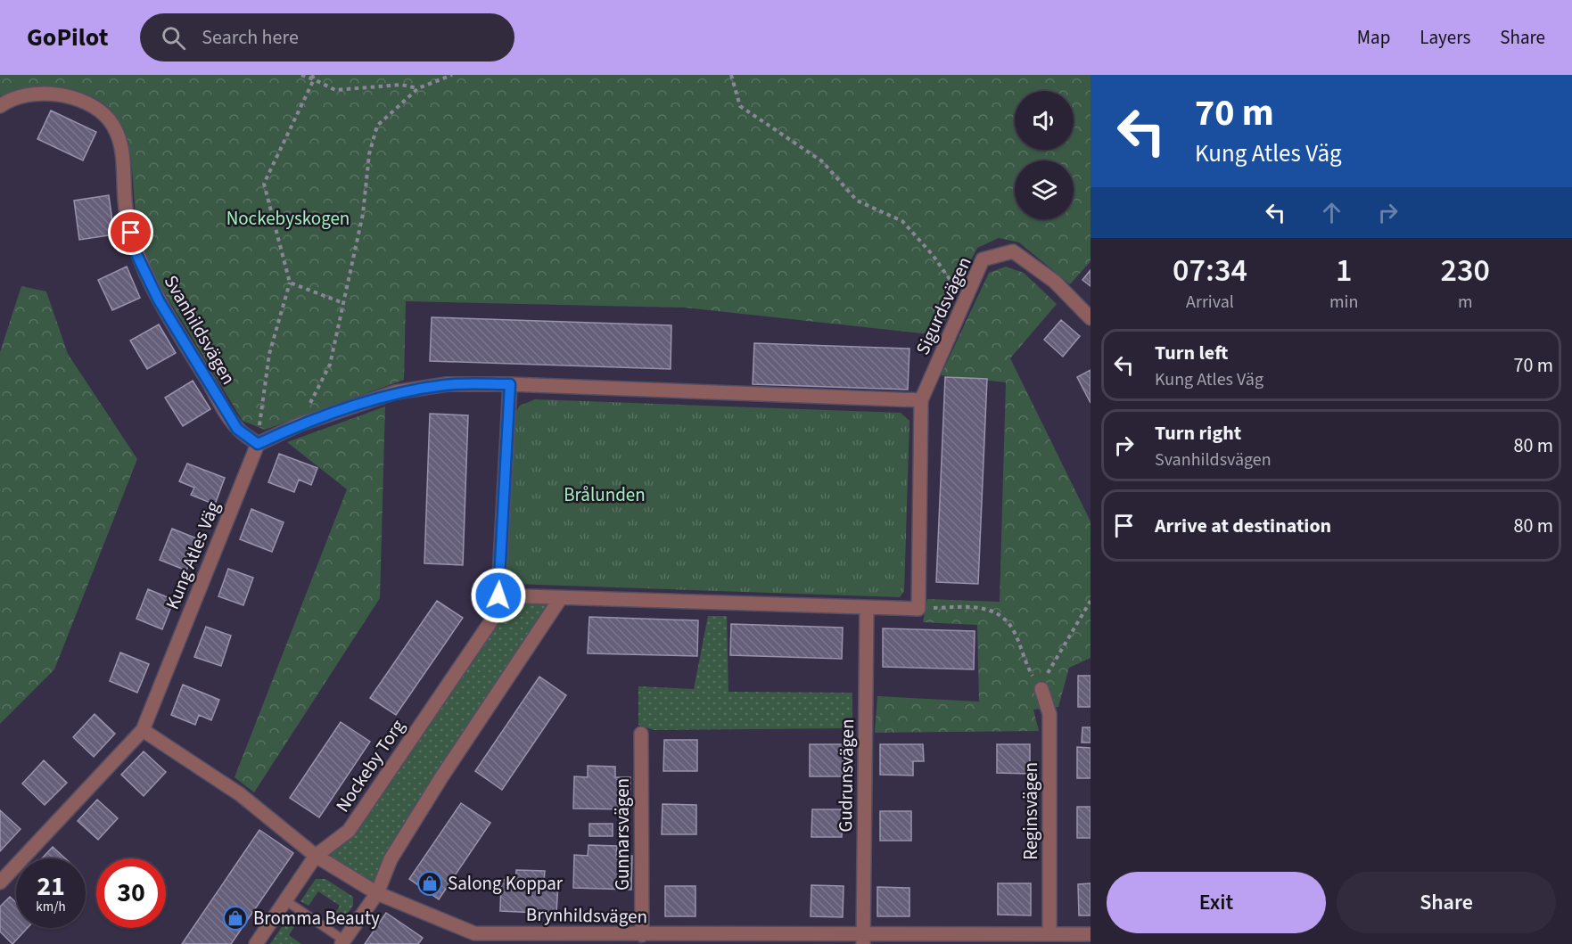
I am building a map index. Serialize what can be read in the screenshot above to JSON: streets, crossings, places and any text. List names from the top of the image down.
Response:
{
  "streets": {
    "street": [
      "Sigurdsvägen",
      "Svanhildsvägen",
      "Kung Atles Väg",
      "Nockeby Torg",
      "Gudrunsvägen",
      "Reginsvägen",
      "Gunnarsvägen",
      "Brynhildsvägen"
    ]
  },
  "crossings": [
    ["Svanhildsvägen", "Kung Atles Väg"],
    ["Kung Atles Väg", "Brynhildsvägen"],
    ["Nockeby Torg", "Brynhildsvägen"],
    ["Gudrunsvägen", "Brynhildsvägen"],
    ["Reginsvägen", "Brynhildsvägen"],
    ["Gunnarsvägen", "Brynhildsvägen"]
  ],
  "parks": ["Nockebyskogen", "Brålunden"],
  "places": {
    "shop": ["Salong Koppar", "Bromma Beauty"]
  },
  "page": {
    "header": "GoPilot",
    "search": "Search here",
    "nav": ["Map", "Layers", "Share"],
    "turn": ["70 m", "Kung Atles Väg"],
    "eta": [
      "07:34",
      "Arrival",
      "1",
      "min",
      "230",
      "m"
    ],
    "list": [
      {
        "name": "Turn left",
        "note": "Kung Atles Väg",
        "value": "70 m"
      },
      {
        "name": "Turn right",
        "note": "Svanhildsvägen",
        "value": "80 m"
      },
      {
        "name": "Arrive at destination",
        "value": "80 m"
      }
    ],
    "speed": "21 km/h",
    "limit": "30",
    "buttons": ["Exit", "Share"]
  }
}
